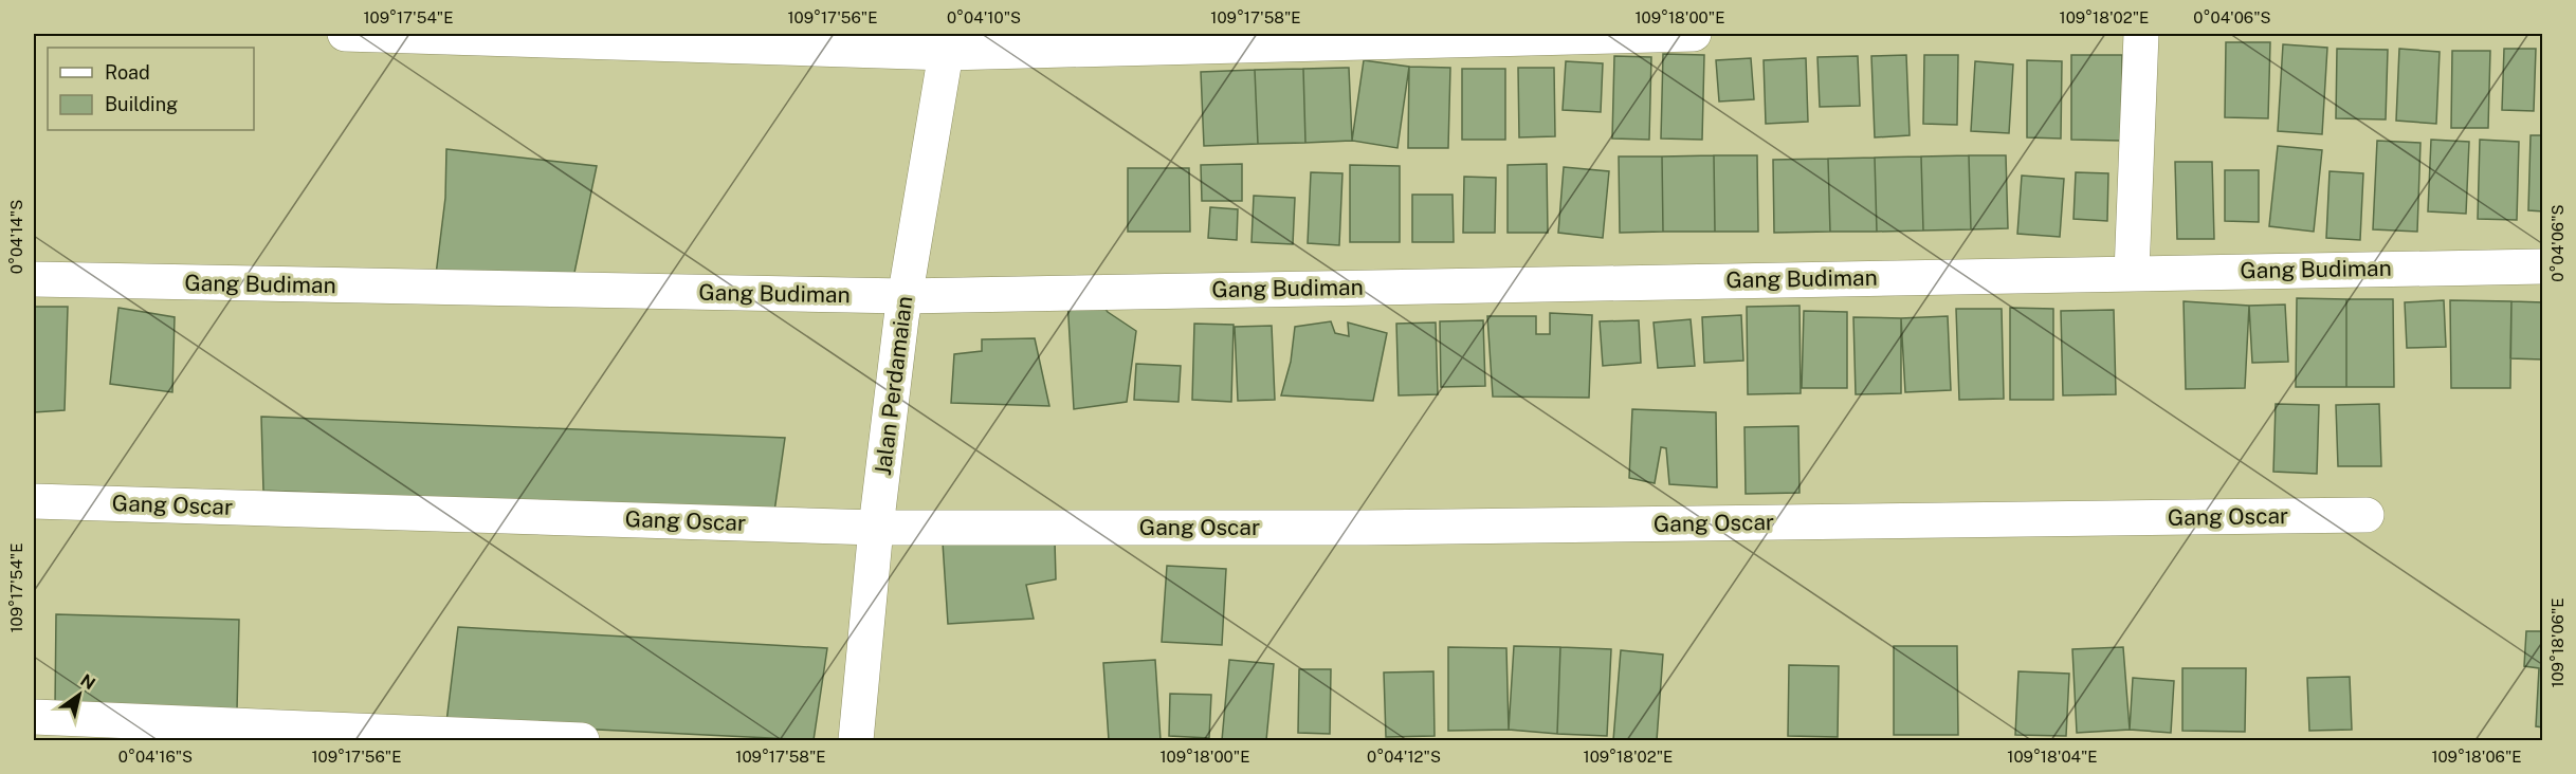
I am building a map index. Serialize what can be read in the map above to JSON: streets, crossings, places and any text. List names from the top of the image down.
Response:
{
  "streets": {
    "street": ["Gang Budiman", "Jalan Perdamaian", "Gang Oscar"]
  },
  "crossings": [
    ["Gang Budiman", "Jalan Perdamaian"],
    ["Jalan Perdamaian", "Gang Oscar"]
  ],
  "legend": ["Road", "Building"],
  "north": "top right",
  "coordinates": [
    "109°17'54\"E",
    "109°17'56\"E",
    "0°04'10\"S",
    "109°17'58\"E",
    "109°18'00\"E",
    "109°18'02\"E",
    "0°04'06\"S",
    "0°04'14\"S",
    "109°18'06\"E",
    "0°04'16\"S",
    "0°04'12\"S",
    "109°18'04\"E"
  ]
}
